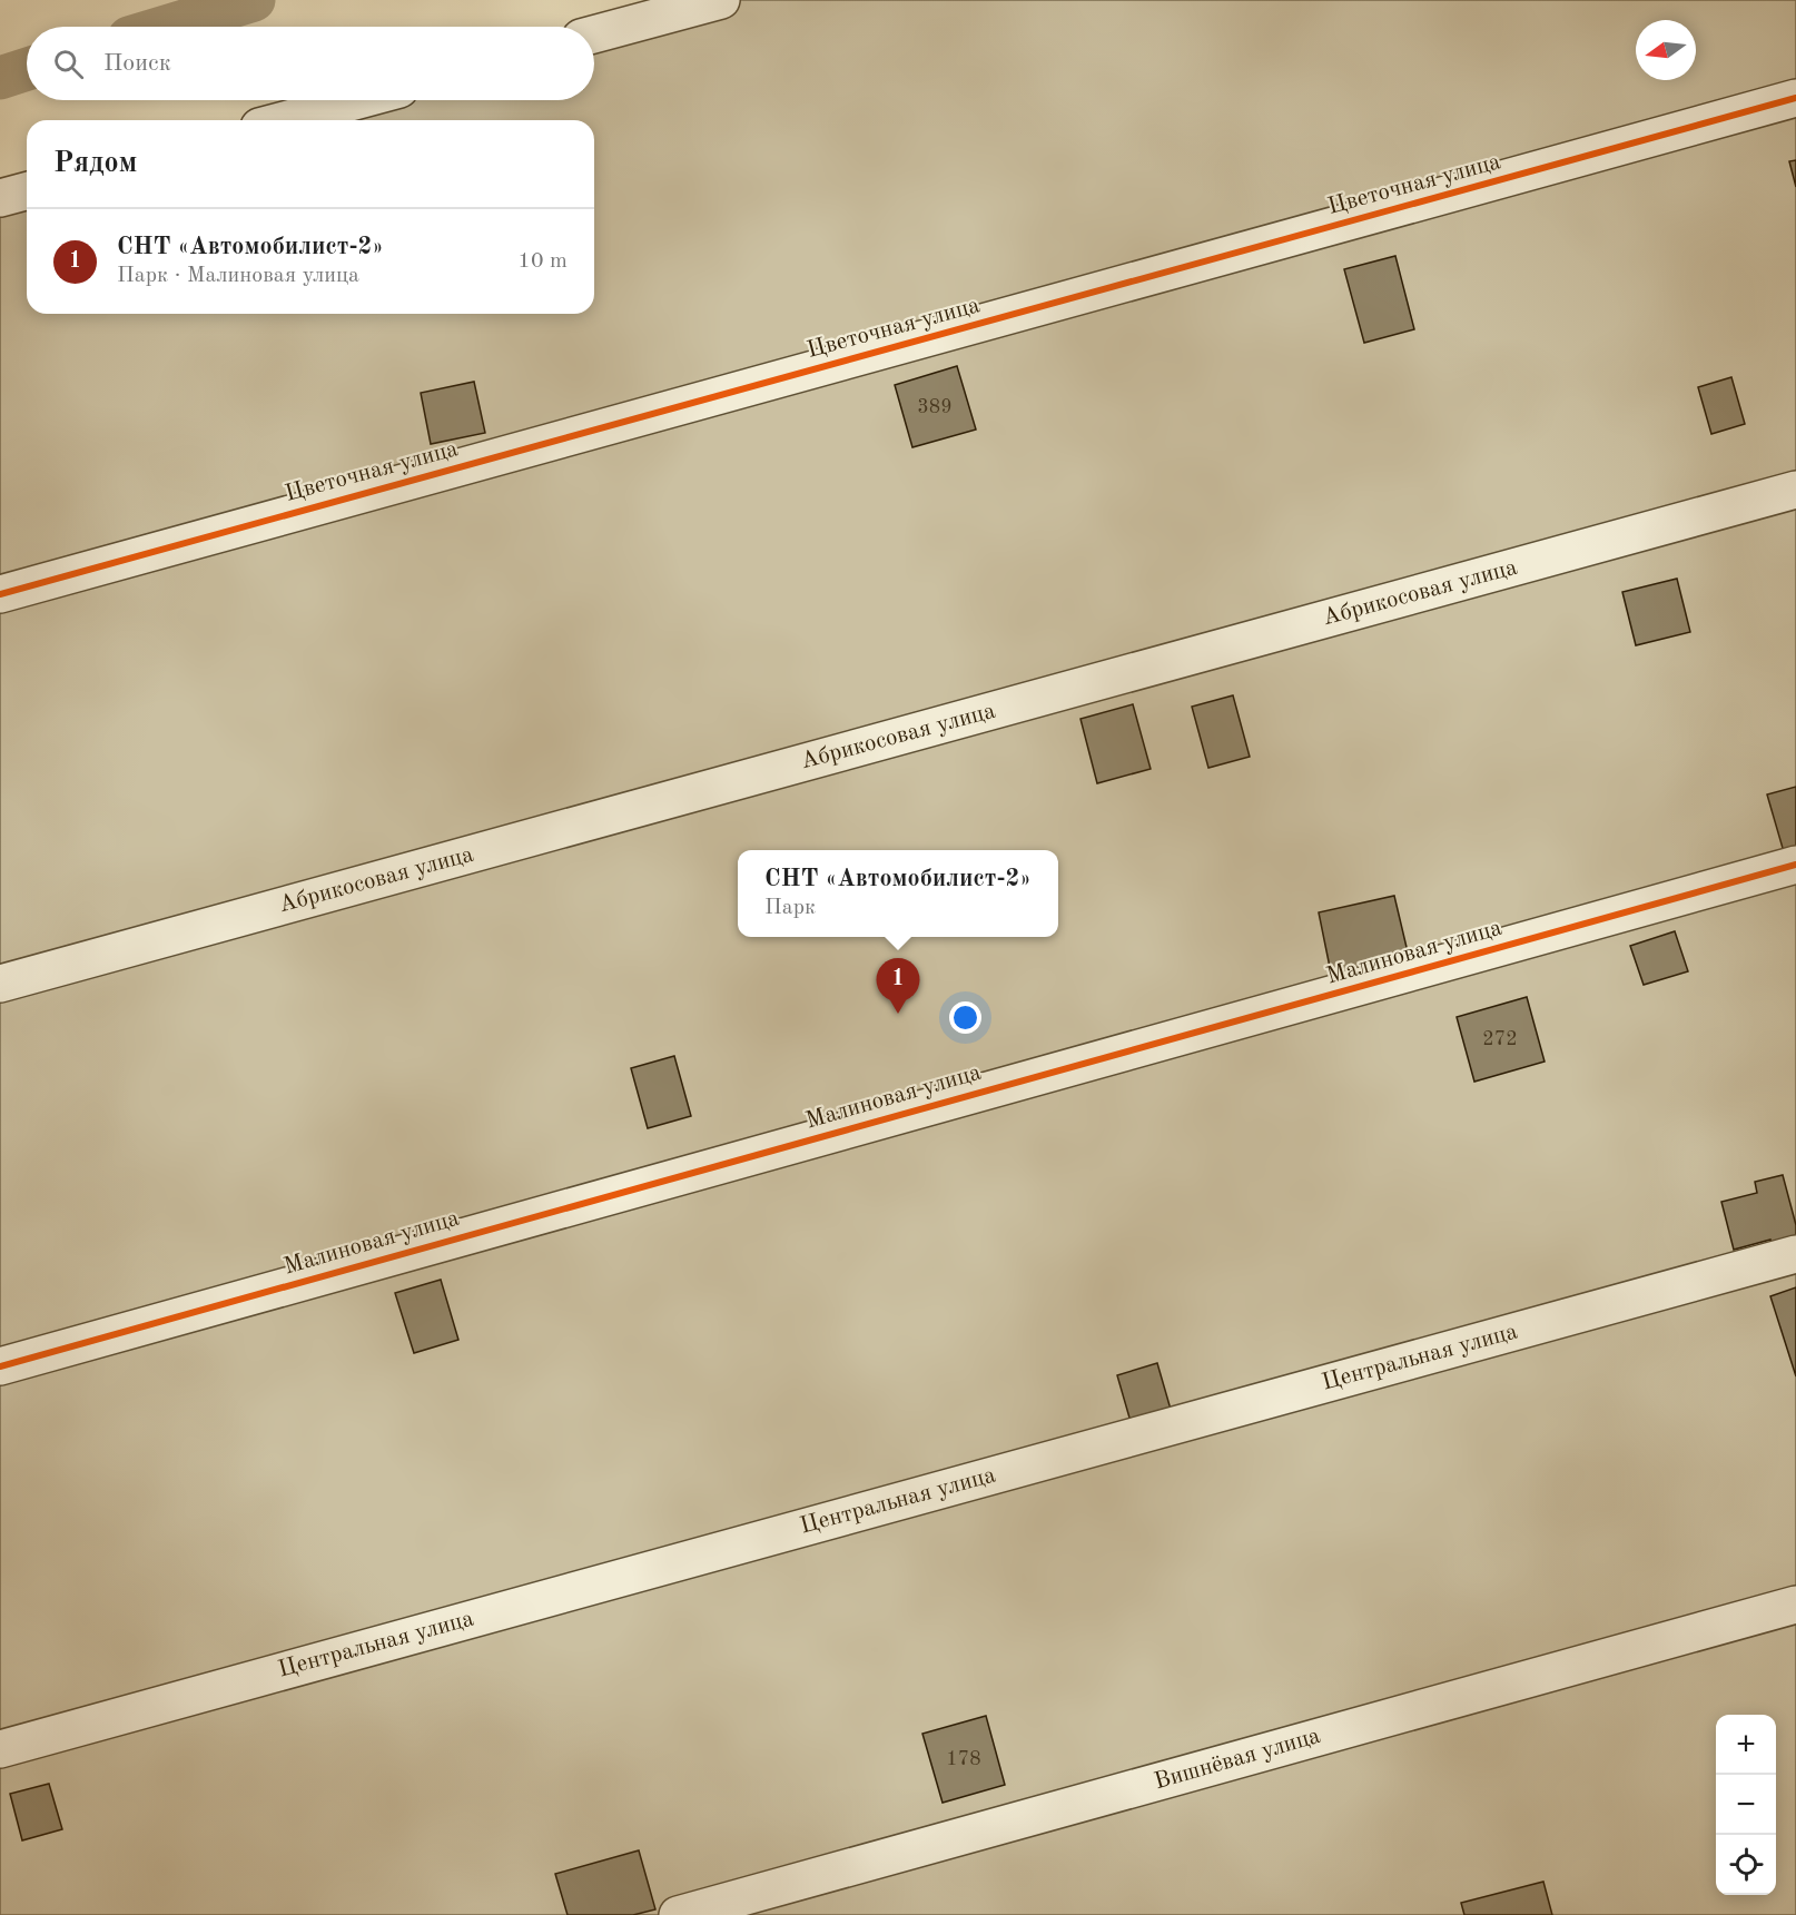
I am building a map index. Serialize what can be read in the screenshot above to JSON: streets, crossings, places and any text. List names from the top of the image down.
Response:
{
  "streets": {
    "street": [
      "Цветочная улица",
      "Абрикосовая улица",
      "Малиновая улица",
      "Центральная улица",
      "Вишнёвая улица"
    ]
  },
  "house_numbers": ["389", "272", "178"],
  "north": "left",
  "page": {
    "search": "Поиск",
    "heading": "Рядом",
    "list": [
      {
        "mark": "1",
        "name": "СНТ «Автомобилист-2»",
        "note": "Парк · Малиновая улица",
        "value": "10 m"
      }
    ],
    "popup": ["СНТ «Автомобилист-2»", "Парк"],
    "pins": "1",
    "map_buttons": ["+", "−"]
  }
}
